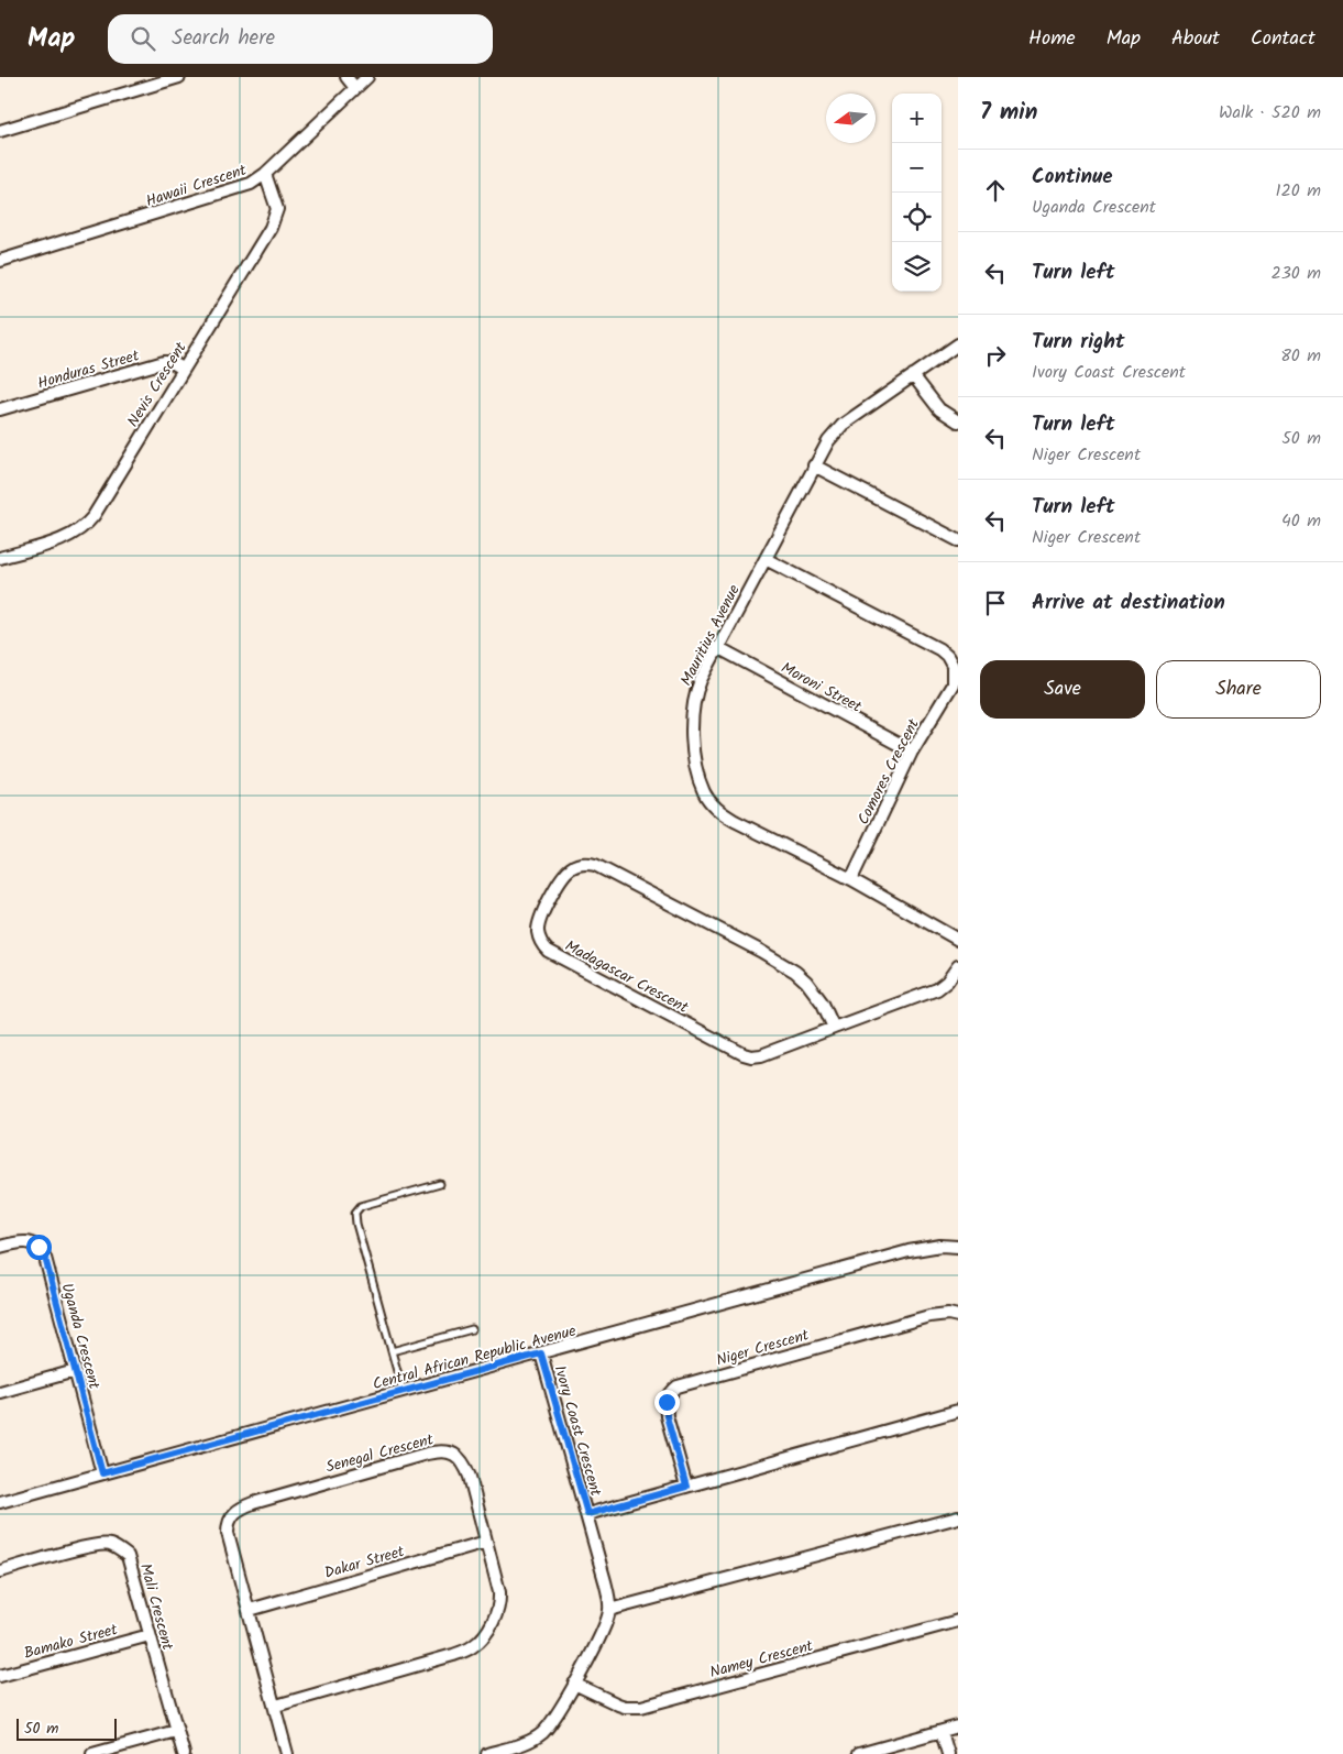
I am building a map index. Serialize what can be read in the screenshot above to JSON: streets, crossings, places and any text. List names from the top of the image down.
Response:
{
  "streets": {
    "street": [
      "Hawaii Crescent",
      "Honduras Street",
      "Nevis Crescent",
      "Mauritius Avenue",
      "Moroni Street",
      "Comores Crescent",
      "Madagascar Crescent",
      "Uganda Crescent",
      "Niger Crescent",
      "Central African Republic Avenue",
      "Ivory Coast Crescent",
      "Senegal Crescent",
      "Dakar Street",
      "Mali Crescent",
      "Bamako Street",
      "Namey Crescent"
    ]
  },
  "crossings": [
    ["Hawaii Crescent", "Nevis Crescent"],
    ["Honduras Street", "Nevis Crescent"],
    ["Mauritius Avenue", "Moroni Street"],
    ["Mauritius Avenue", "Comores Crescent"],
    ["Moroni Street", "Comores Crescent"],
    ["Uganda Crescent", "Central African Republic Avenue"],
    ["Central African Republic Avenue", "Ivory Coast Crescent"],
    ["Ivory Coast Crescent", "Namey Crescent"],
    ["Senegal Crescent", "Dakar Street"],
    ["Mali Crescent", "Bamako Street"]
  ],
  "scale_bar": "50 m",
  "north": "left",
  "page": {
    "header": "Map",
    "search": "Search here",
    "nav": [
      "Home",
      "Map",
      "About",
      "Contact"
    ],
    "heading": ["7 min", "Walk · 520 m"],
    "map_buttons": ["+", "−"],
    "list": [
      ["Continue", "Uganda Crescent", "120 m"],
      ["Turn left", "230 m"],
      ["Turn right", "Ivory Coast Crescent", "80 m"],
      ["Turn left", "Niger Crescent", "50 m"],
      ["Turn left", "Niger Crescent", "40 m"],
      "Arrive at destination"
    ],
    "buttons": ["Save", "Share"],
    "scale": "50 m"
  }
}
